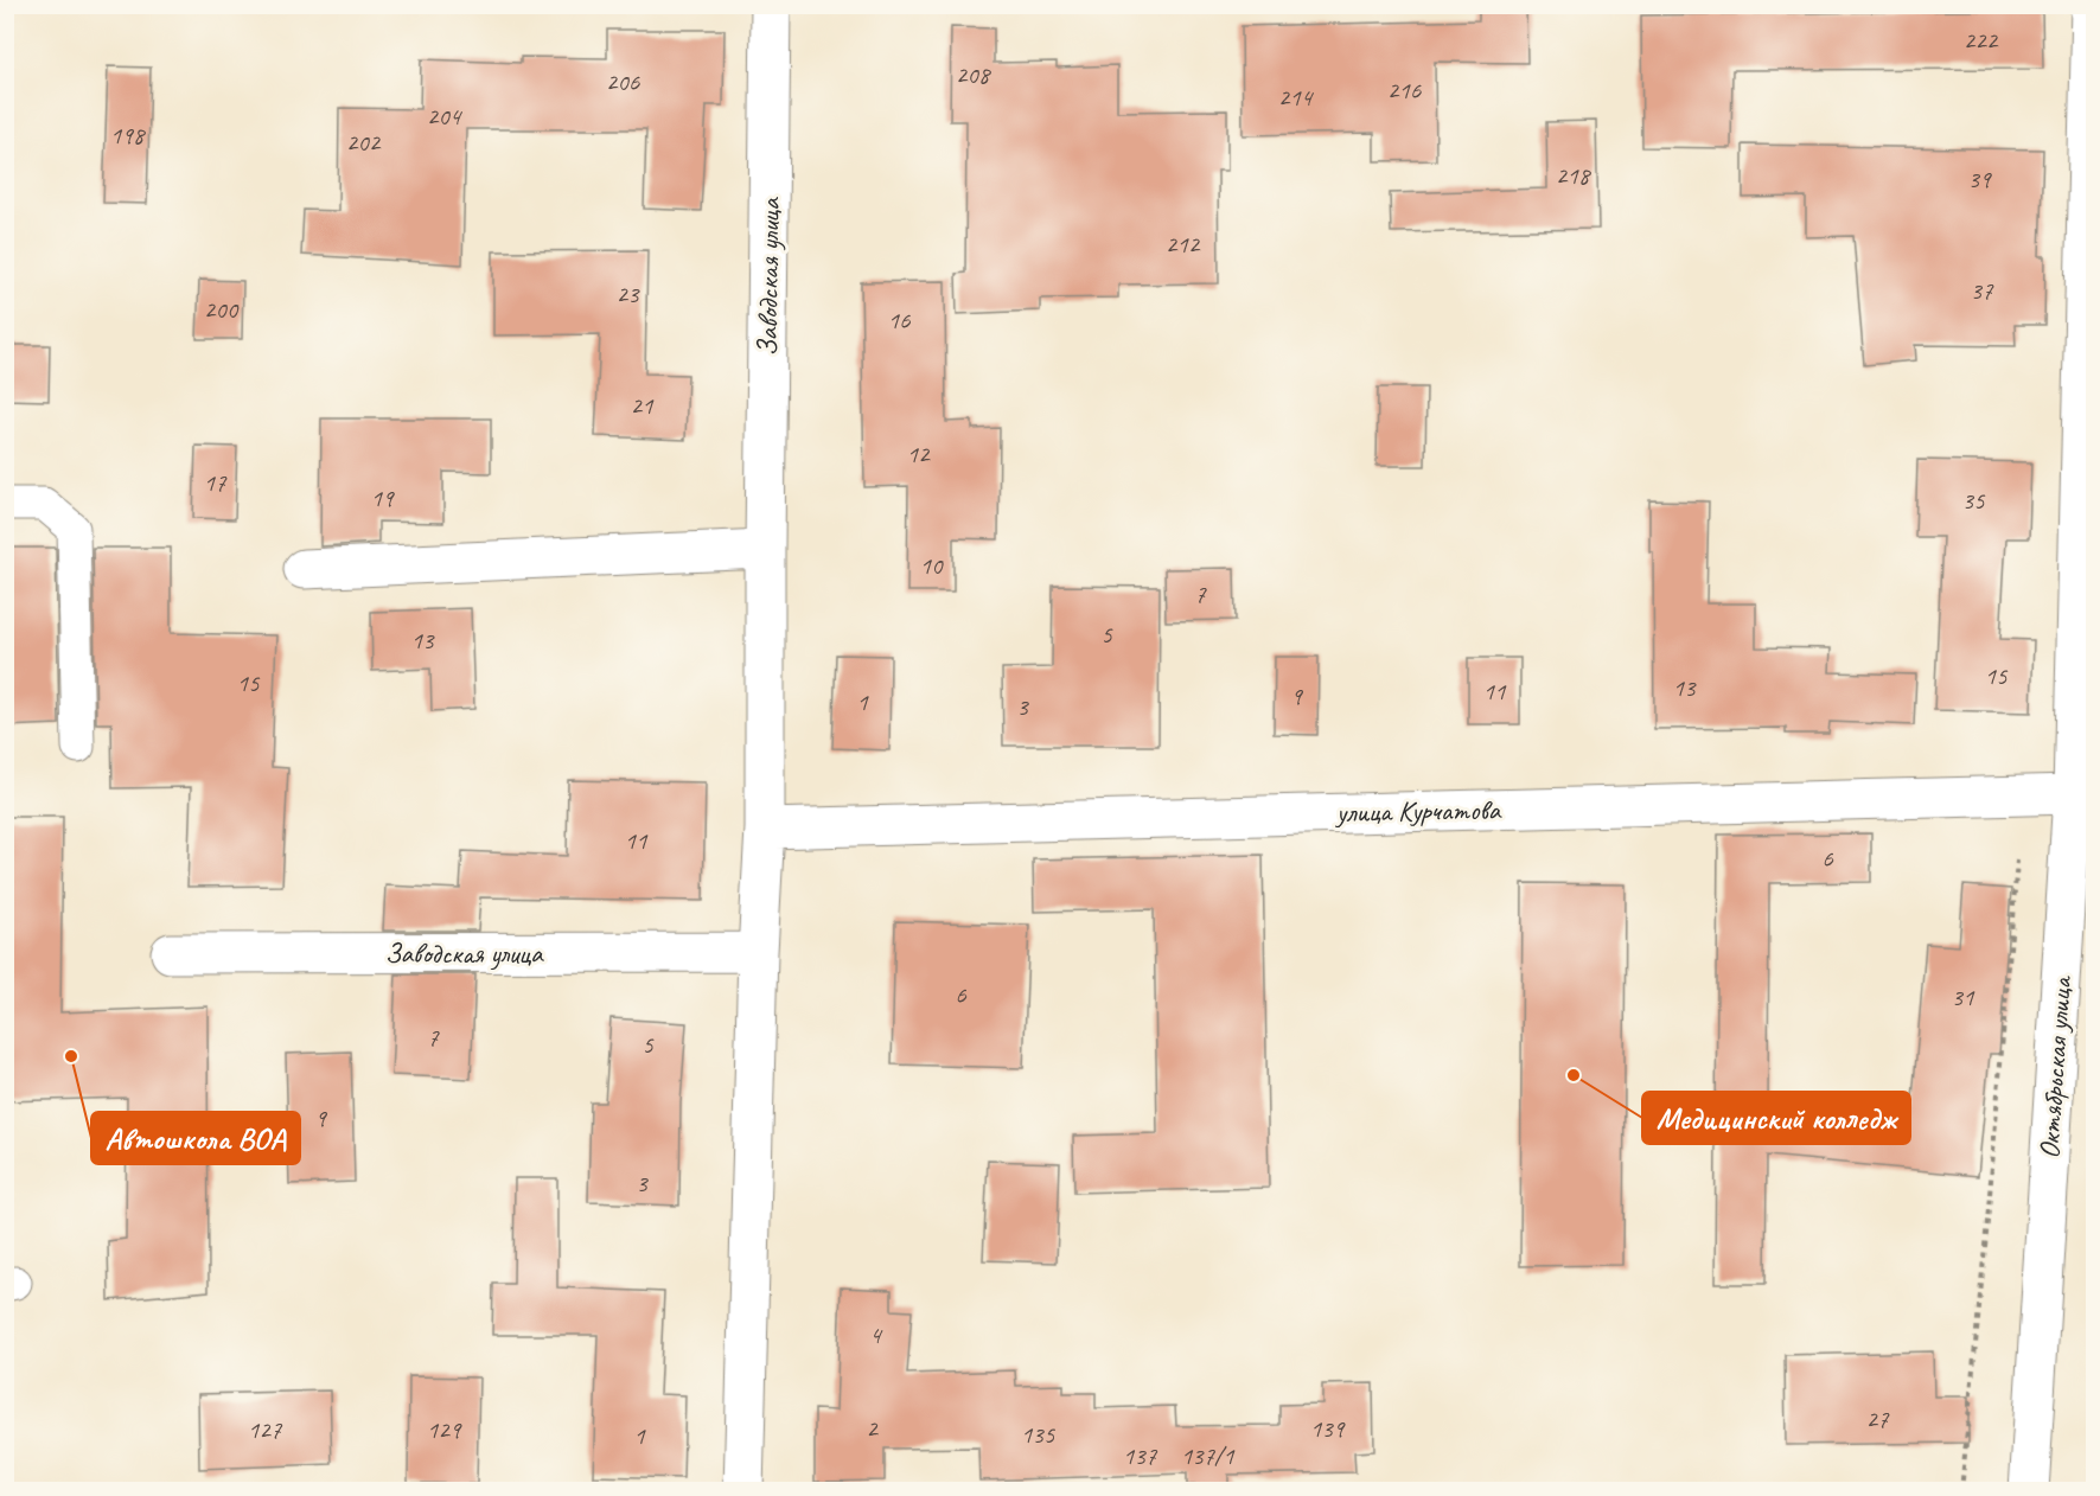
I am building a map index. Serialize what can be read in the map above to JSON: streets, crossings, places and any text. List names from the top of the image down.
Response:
{
  "streets": {
    "street": ["Заводская улица", "улица Курчатова", "Октябрьская улица"]
  },
  "crossings": [
    ["Заводская улица", "улица Курчатова"],
    ["улица Курчатова", "Октябрьская улица"]
  ],
  "places": ["Автошкола ВОА", "Медицинский колледж"],
  "house_numbers": [
    "222",
    "208",
    "206",
    "216",
    "214",
    "204",
    "198",
    "202",
    "218",
    "39",
    "212",
    "37",
    "23",
    "200",
    "16",
    "21",
    "12",
    "17",
    "19",
    "35",
    "10",
    "7",
    "5",
    "13",
    "15",
    "15",
    "13",
    "11",
    "9",
    "1",
    "3",
    "11",
    "6",
    "6",
    "31",
    "7",
    "5",
    "9",
    "3",
    "4",
    "27",
    "2",
    "139",
    "127",
    "129",
    "135",
    "1",
    "137",
    "137/1"
  ]
}
